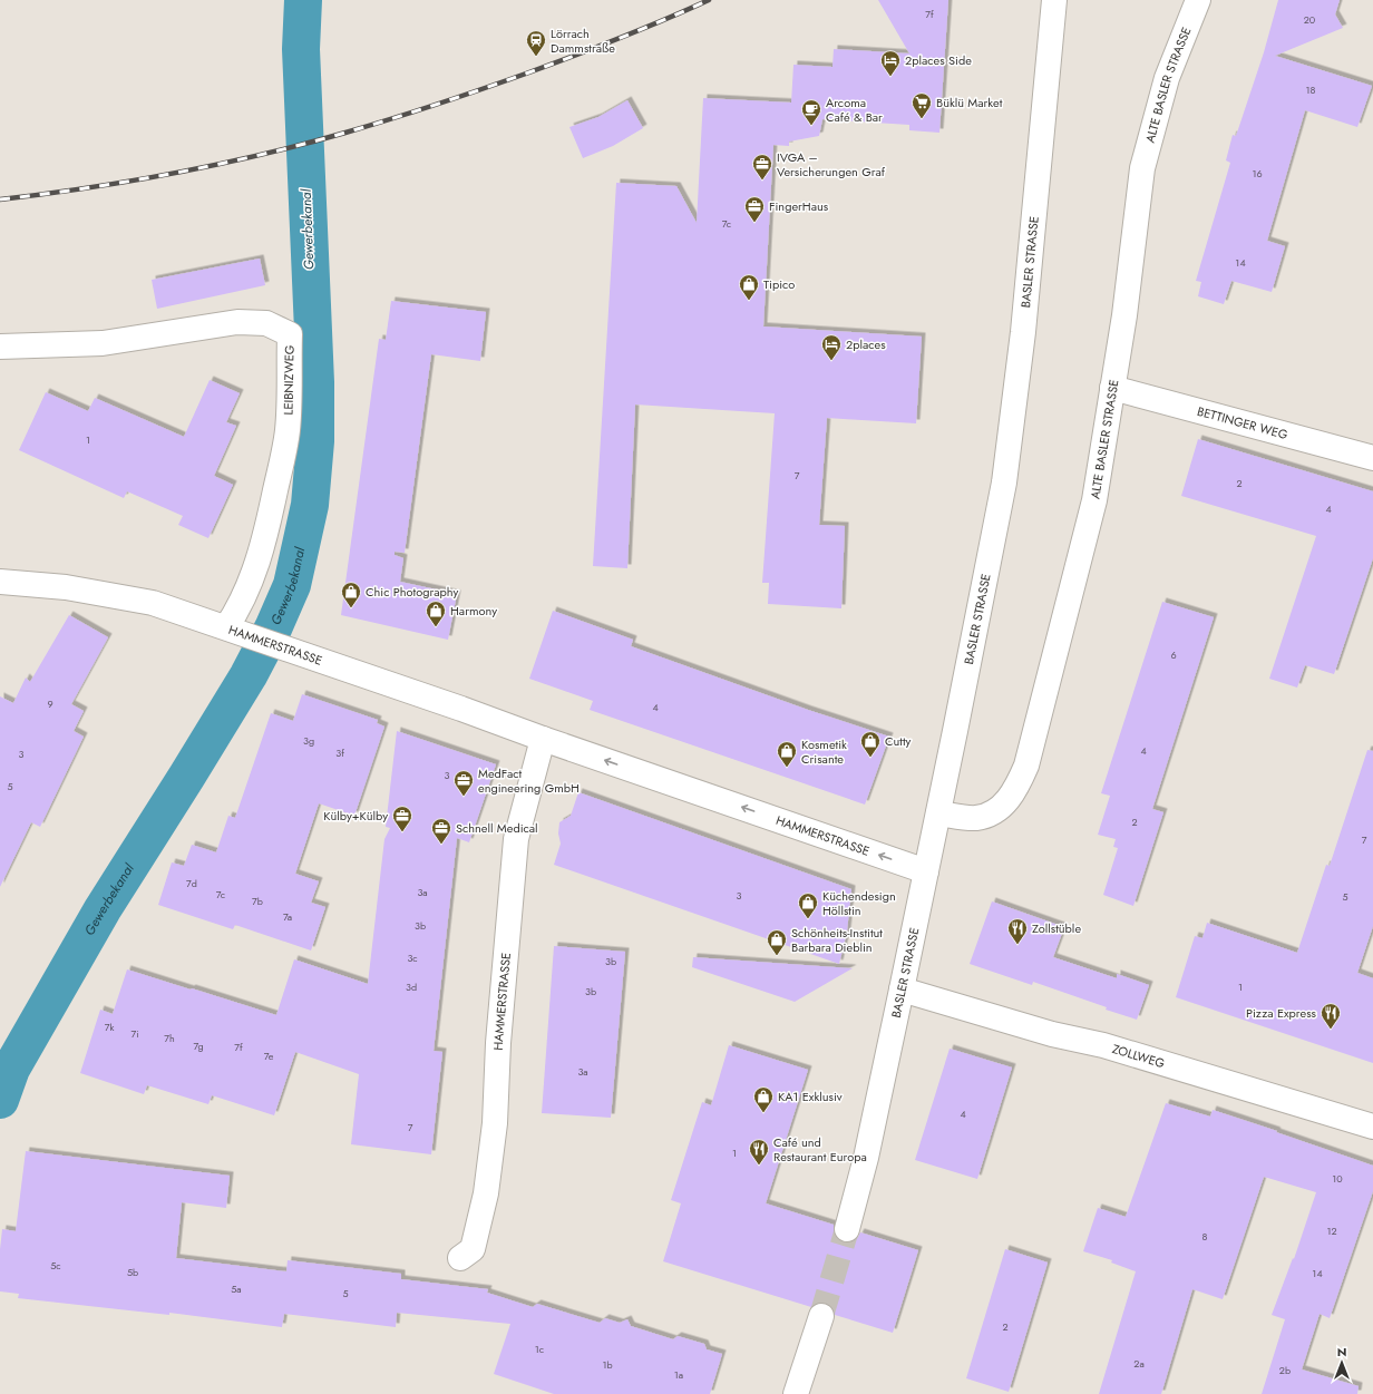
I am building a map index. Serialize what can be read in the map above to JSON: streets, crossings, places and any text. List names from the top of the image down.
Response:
{
  "streets": {
    "street": [
      "ALTE BASLER STRASSE",
      "BASLER STRASSE",
      "LEIBNIZWEG",
      "BETTINGER WEG",
      "HAMMERSTRASSE",
      "ZOLLWEG"
    ]
  },
  "crossings": [
    ["ALTE BASLER STRASSE", "BASLER STRASSE"],
    ["ALTE BASLER STRASSE", "BETTINGER WEG"],
    ["BASLER STRASSE", "HAMMERSTRASSE"],
    ["BASLER STRASSE", "ZOLLWEG"],
    ["LEIBNIZWEG", "HAMMERSTRASSE"]
  ],
  "water": ["Gewerbekanal"],
  "places": {
    "station": ["Lörrach Dammstraße"],
    "hotel": ["2places Side", "2places"],
    "supermarket": ["Büklü Market"],
    "cafe": ["Arcoma Café & Bar"],
    "office": [
      "IVGA – Versicherungen Graf",
      "FingerHaus",
      "MedFact engineering GmbH",
      "Külby+Külby",
      "Schnell Medical"
    ],
    "shop": [
      "Tipico",
      "Chic Photography",
      "Harmony",
      "Cutty",
      "Kosmetik Crisante",
      "Küchendesign Höllstin",
      "Schönheits-Institut Barbara Dieblin",
      "KA1 Exklusiv"
    ],
    "restaurant": ["Zollstüble", "Pizza Express", "Café und Restaurant Europa"]
  },
  "house_numbers": [
    "7f",
    "20",
    "18",
    "16",
    "7c",
    "14",
    "1",
    "7",
    "2",
    "4",
    "6",
    "9",
    "4",
    "3g",
    "4",
    "3f",
    "3",
    "3",
    "5",
    "2",
    "7",
    "7d",
    "3a",
    "7c",
    "3",
    "5",
    "7b",
    "7a",
    "3b",
    "3c",
    "3b",
    "3d",
    "1",
    "3b",
    "7k",
    "7i",
    "7h",
    "7g",
    "7f",
    "7e",
    "3a",
    "4",
    "7",
    "1",
    "10",
    "12",
    "8",
    "5c",
    "5b",
    "14",
    "5a",
    "5",
    "2",
    "1c",
    "2a",
    "1b",
    "2b",
    "1a"
  ],
  "north": "top"
}
